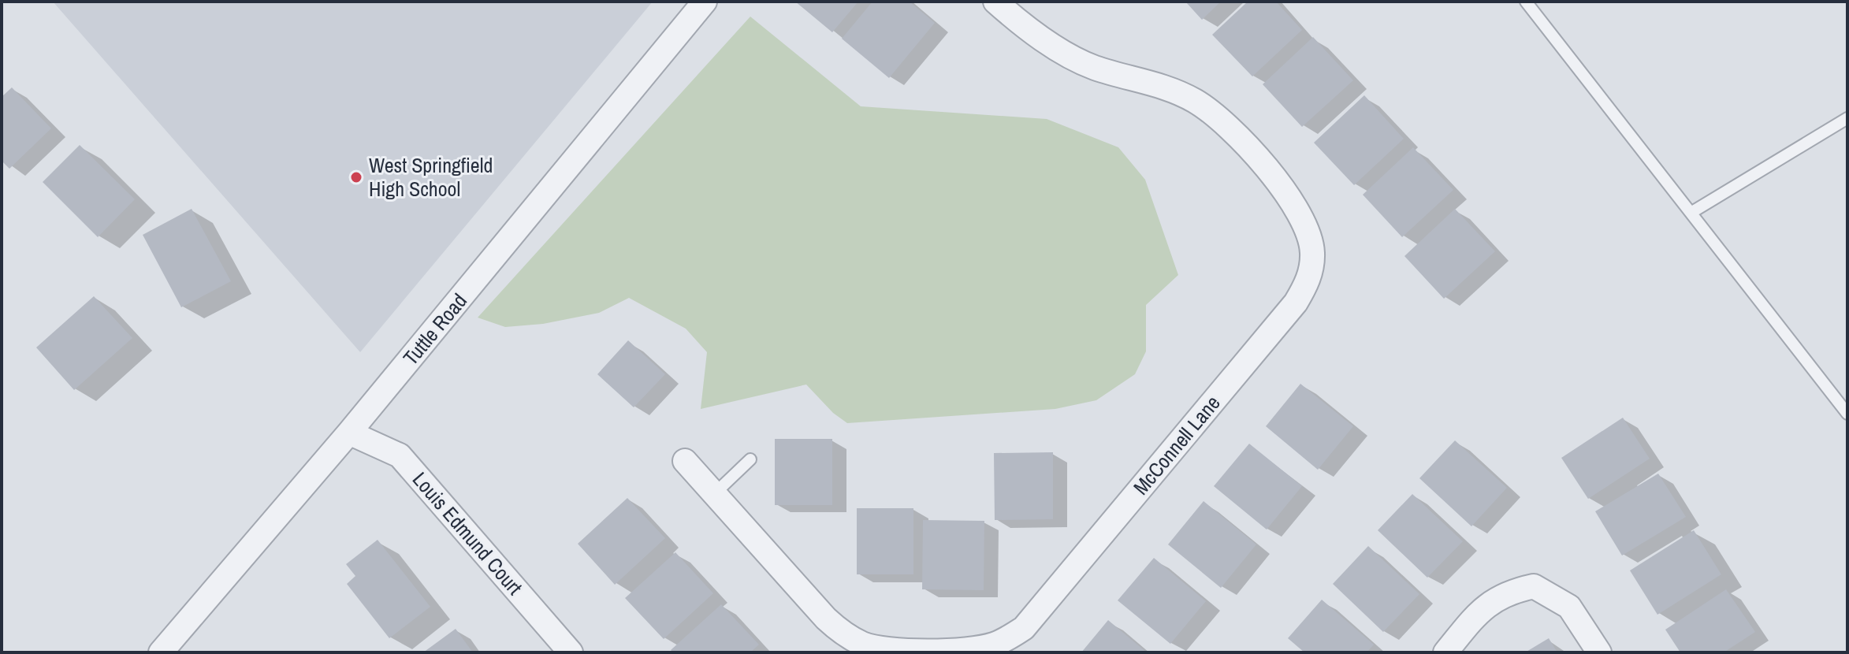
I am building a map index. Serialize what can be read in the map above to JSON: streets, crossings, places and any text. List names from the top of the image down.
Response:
{
  "streets": {
    "street": ["Tuttle Road", "McConnell Lane", "Louis Edmund Court"]
  },
  "crossings": [
    ["Tuttle Road", "Louis Edmund Court"]
  ],
  "places": ["West Springfield High School"]
}
